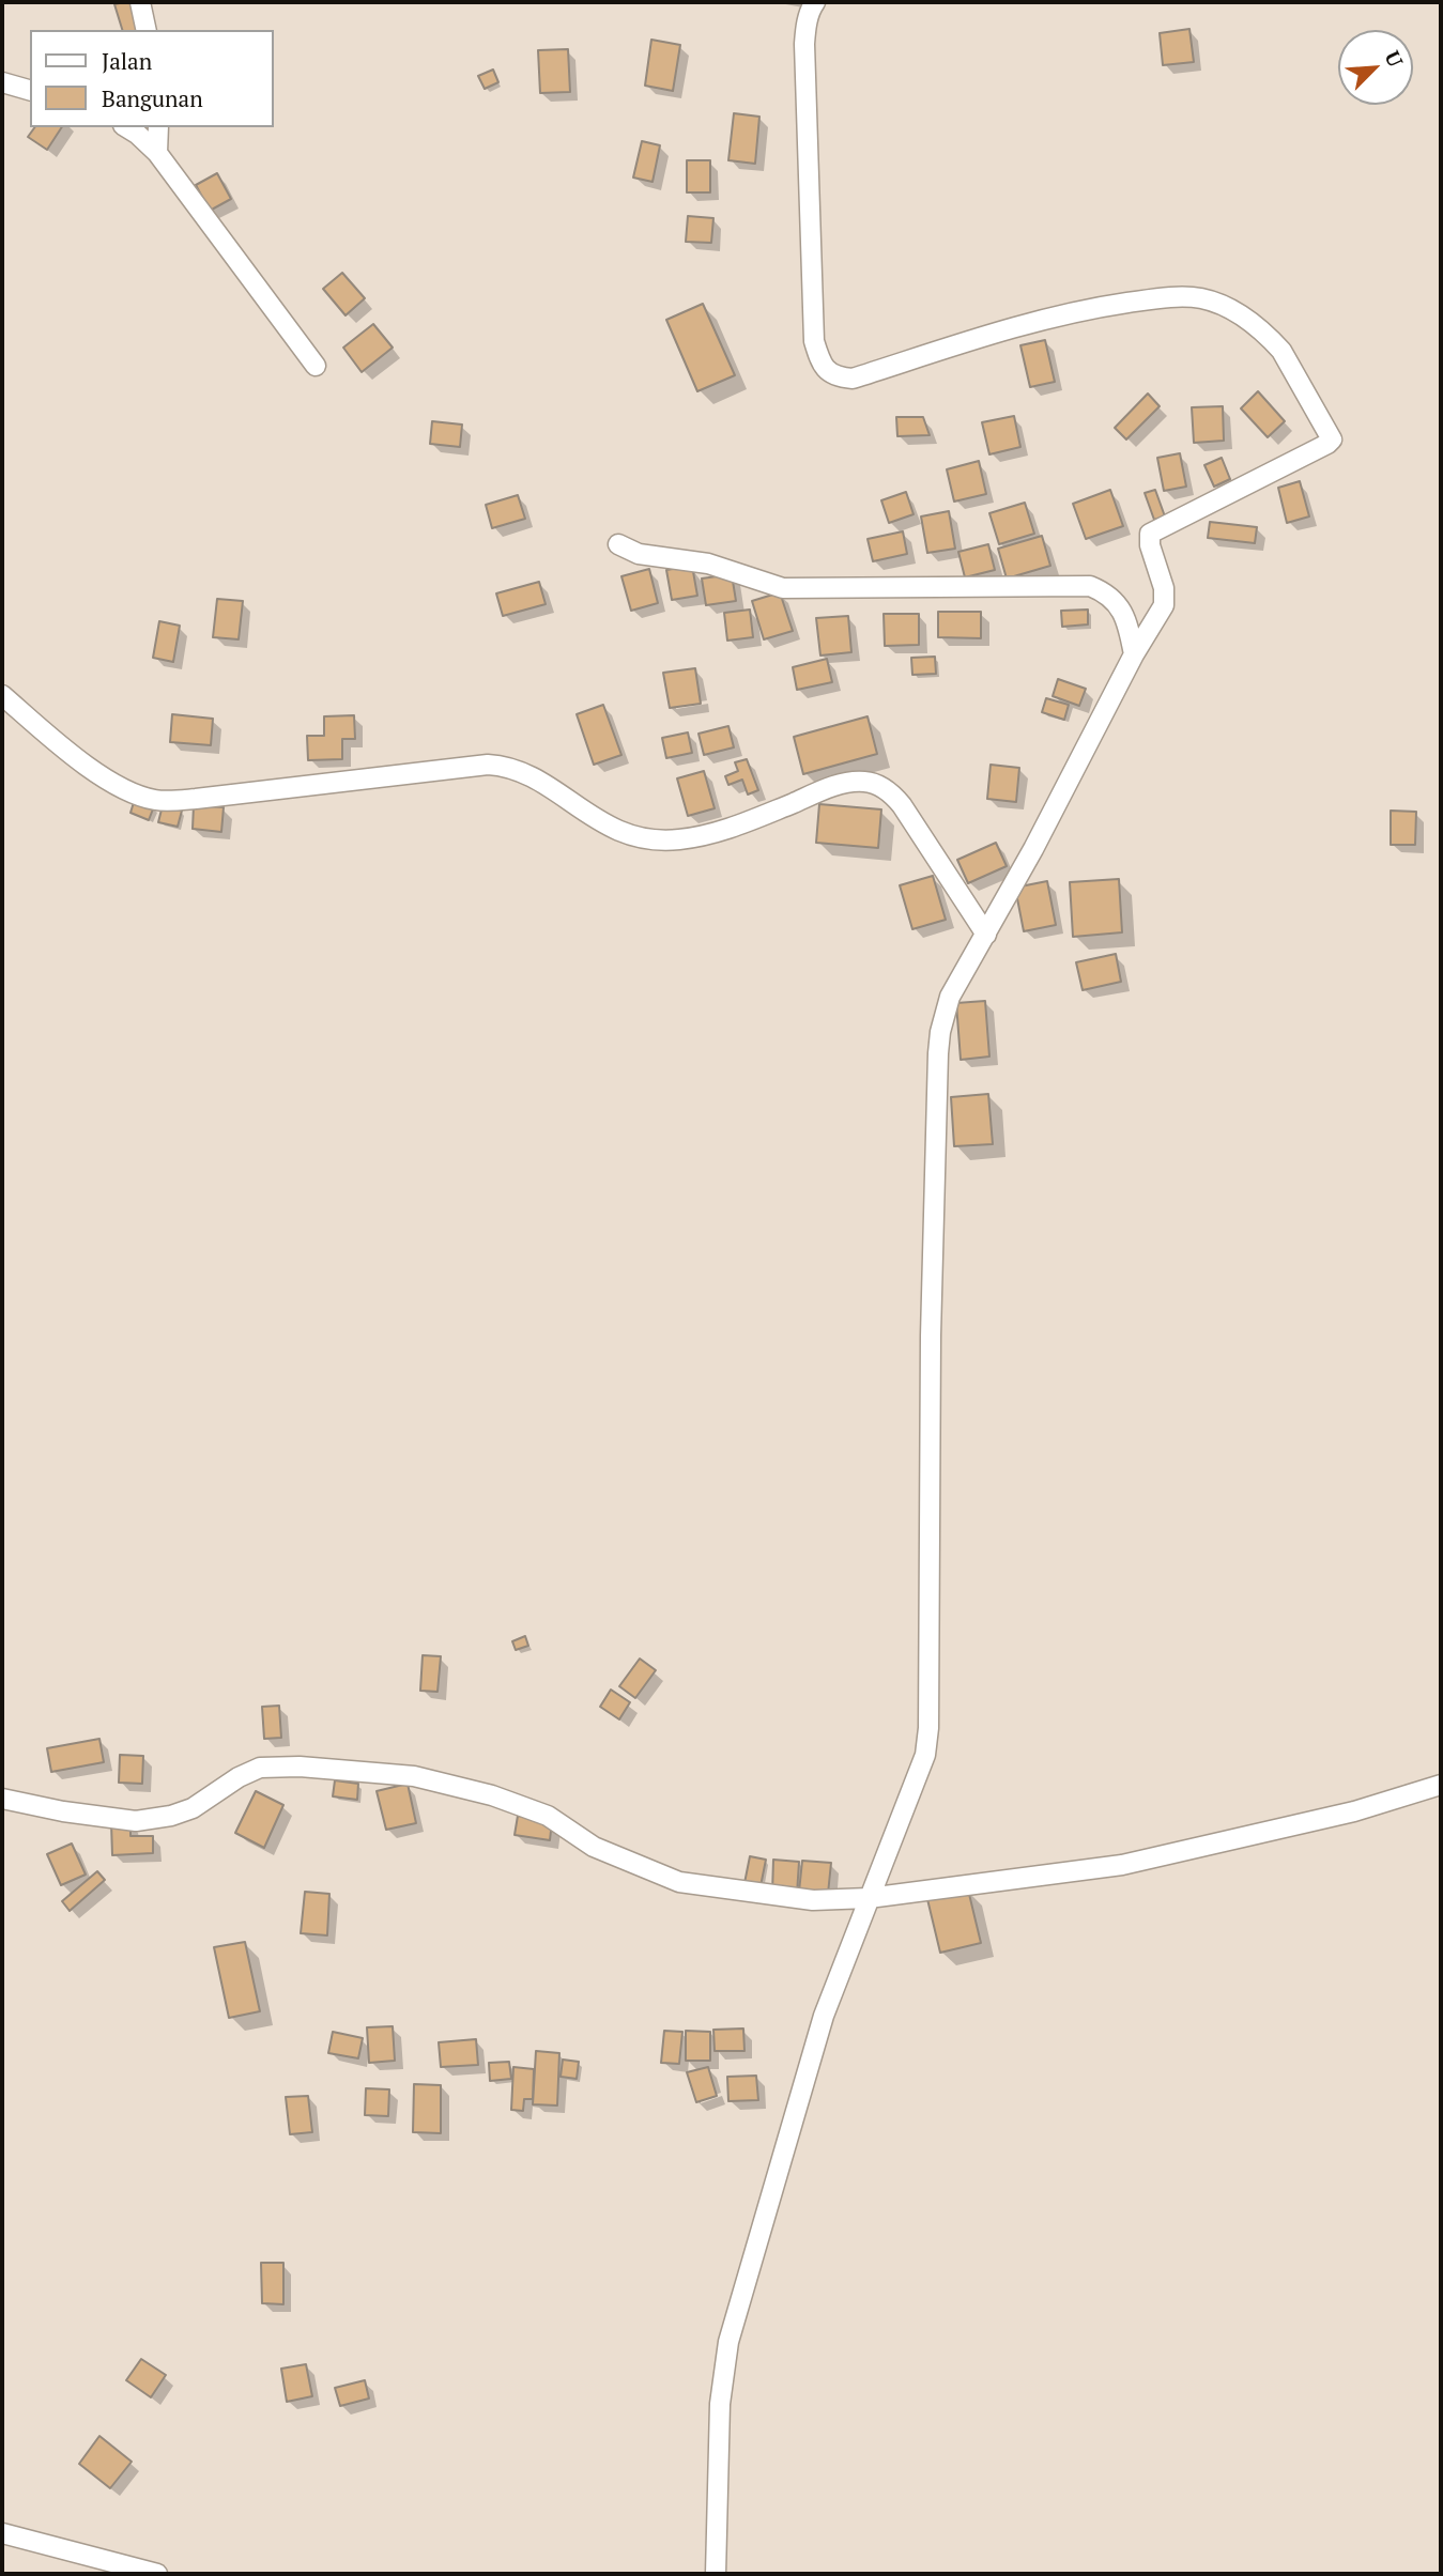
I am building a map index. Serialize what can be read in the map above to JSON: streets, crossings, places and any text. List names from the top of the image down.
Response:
{
  "legend": ["Jalan", "Bangunan"],
  "north": "top right"
}
